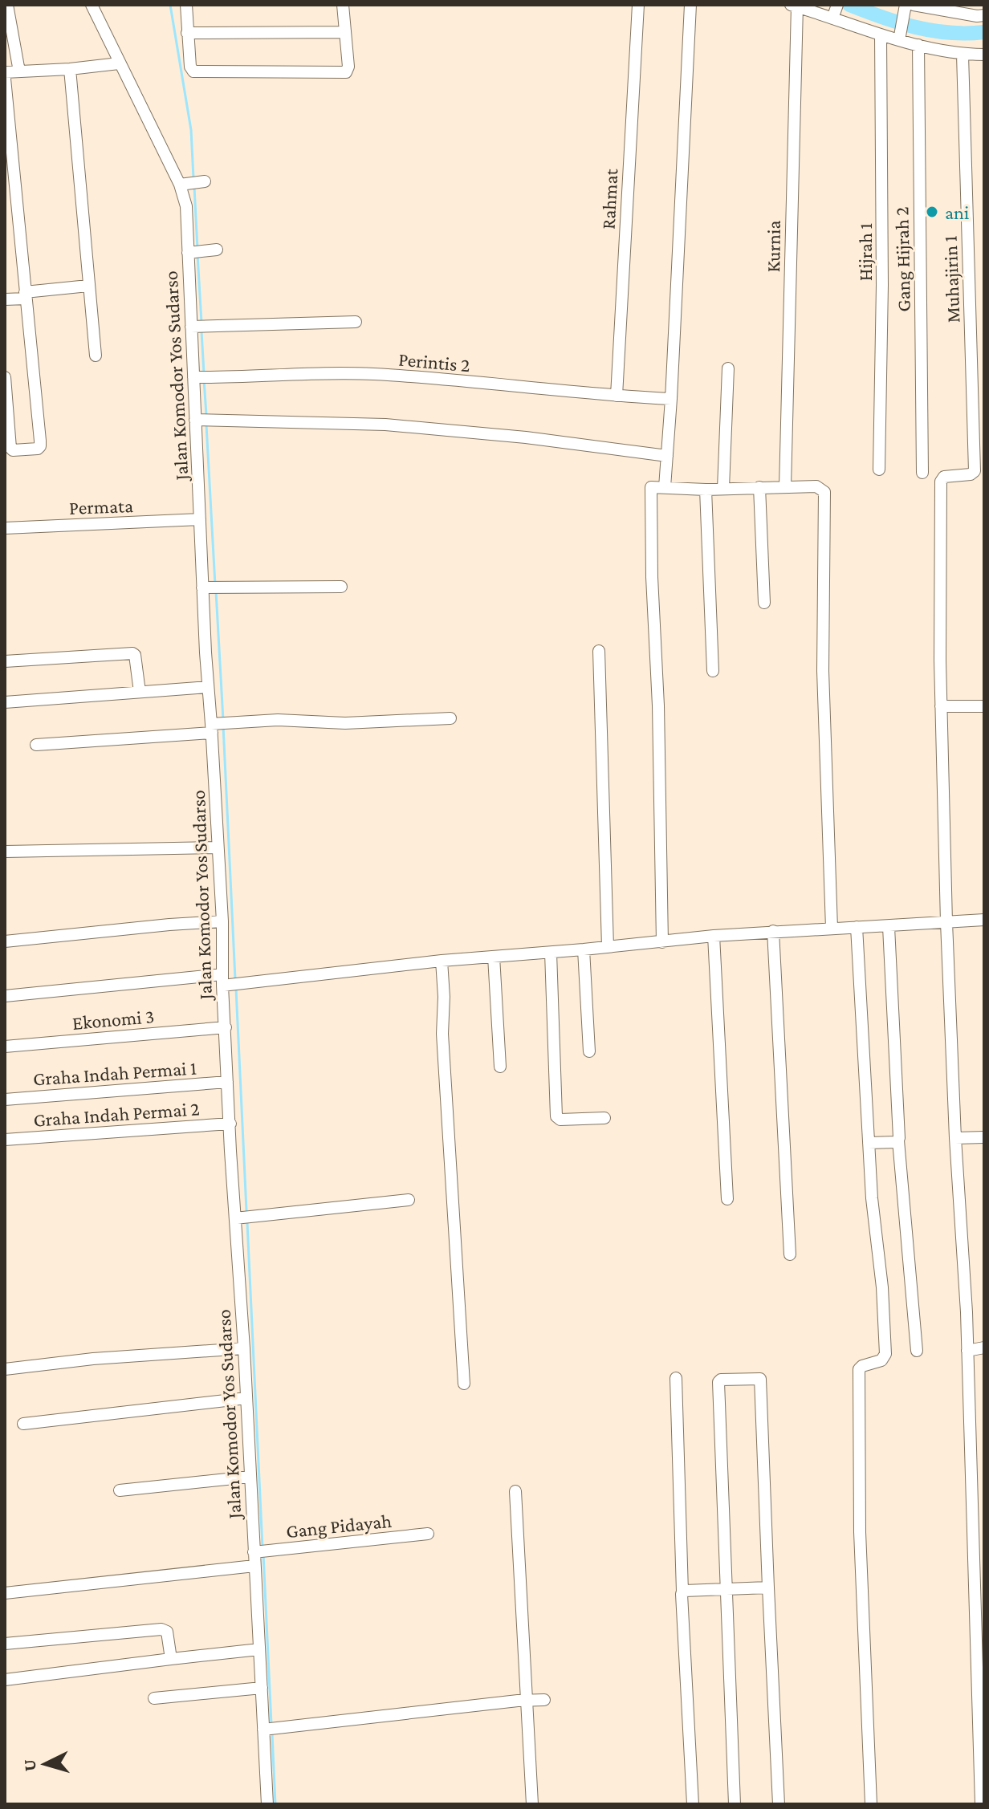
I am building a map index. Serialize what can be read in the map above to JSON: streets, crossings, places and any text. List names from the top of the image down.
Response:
{
  "streets": {
    "street": [
      "Rahmat",
      "Kurnia",
      "Hijrah 1",
      "Gang Hijrah 2",
      "Muhajirin 1",
      "Perintis 2",
      "Jalan Komodor Yos Sudarso",
      "Permata",
      "Ekonomi 3",
      "Graha Indah Permai 1",
      "Graha Indah Permai 2",
      "Gang Pidayah"
    ]
  },
  "crossings": [
    ["Rahmat", "Perintis 2"],
    ["Perintis 2", "Jalan Komodor Yos Sudarso"],
    ["Jalan Komodor Yos Sudarso", "Permata"],
    ["Jalan Komodor Yos Sudarso", "Ekonomi 3"],
    ["Jalan Komodor Yos Sudarso", "Graha Indah Permai 1"],
    ["Jalan Komodor Yos Sudarso", "Graha Indah Permai 2"],
    ["Jalan Komodor Yos Sudarso", "Gang Pidayah"]
  ],
  "places": ["ani"],
  "north": "left"
}
